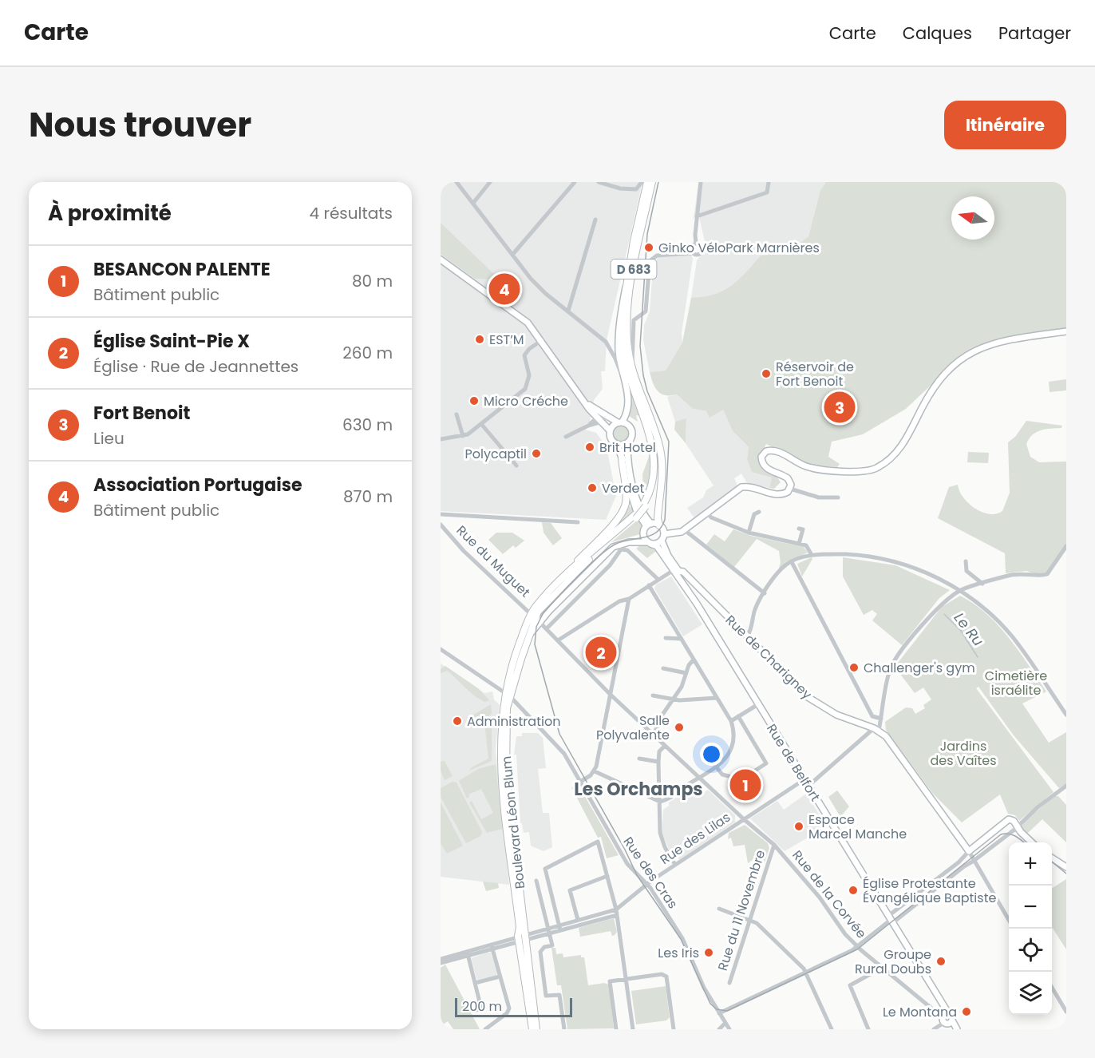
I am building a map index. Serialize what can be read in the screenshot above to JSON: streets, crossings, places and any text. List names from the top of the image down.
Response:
{
  "streets": {
    "main road": [
      "D 683",
      "Rue de Charigney",
      "Rue de Belfort",
      "Boulevard Léon Blum"
    ],
    "street": [
      "Rue du Muguet",
      "Rue des Lilas",
      "Rue des Cras",
      "Rue de la Corvée",
      "Rue du 11 Novembre"
    ]
  },
  "crossings": [
    ["D 683", "Rue de Belfort"],
    ["Rue du Muguet", "Boulevard Léon Blum"],
    ["Rue du Muguet", "Rue de la Corvée"],
    ["Rue de Charigney", "Rue de Belfort"],
    ["Rue de Belfort", "Rue des Lilas"],
    ["Rue de Belfort", "Rue de la Corvée"],
    ["Boulevard Léon Blum", "Rue des Cras"],
    ["Rue des Lilas", "Rue des Cras"],
    ["Rue des Lilas", "Rue de la Corvée"],
    ["Rue de la Corvée", "Rue du 11 Novembre"]
  ],
  "districts": ["Les Orchamps"],
  "water": ["Le Ru"],
  "parks": ["Cimetière israélite", "Jardins des Vaîtes"],
  "places": [
    "Ginko VéloPark Marnières",
    "EST’M",
    "Réservoir de Fort Benoit",
    "Micro Créche",
    "Brit Hotel",
    "Polycaptil",
    "Verdet",
    "Challenger's gym",
    "Administration",
    "Salle Polyvalente",
    "Espace Marcel Manche",
    "Église Protestante Évangélique Baptiste",
    "Les Iris",
    "Groupe Rural Doubs",
    "Le Montana"
  ],
  "scale_bar": "200 m",
  "north": "left",
  "page": {
    "header": "Carte",
    "nav": ["Carte", "Calques", "Partager"],
    "title": "Nous trouver",
    "buttons": "Itinéraire",
    "heading": ["À proximité", "4 résultats"],
    "list": [
      {
        "mark": "1",
        "name": "BESANCON PALENTE",
        "note": "Bâtiment public",
        "value": "80 m"
      },
      {
        "mark": "2",
        "name": "Église Saint-Pie X",
        "note": "Église · Rue de Jeannettes",
        "value": "260 m"
      },
      {
        "mark": "3",
        "name": "Fort Benoit",
        "note": "Lieu",
        "value": "630 m"
      },
      {
        "mark": "4",
        "name": "Association Portugaise",
        "note": "Bâtiment public",
        "value": "870 m"
      }
    ],
    "pins": [
      "4",
      "3",
      "2",
      "1"
    ],
    "map_buttons": ["+", "−"],
    "scale": "200 m"
  }
}
